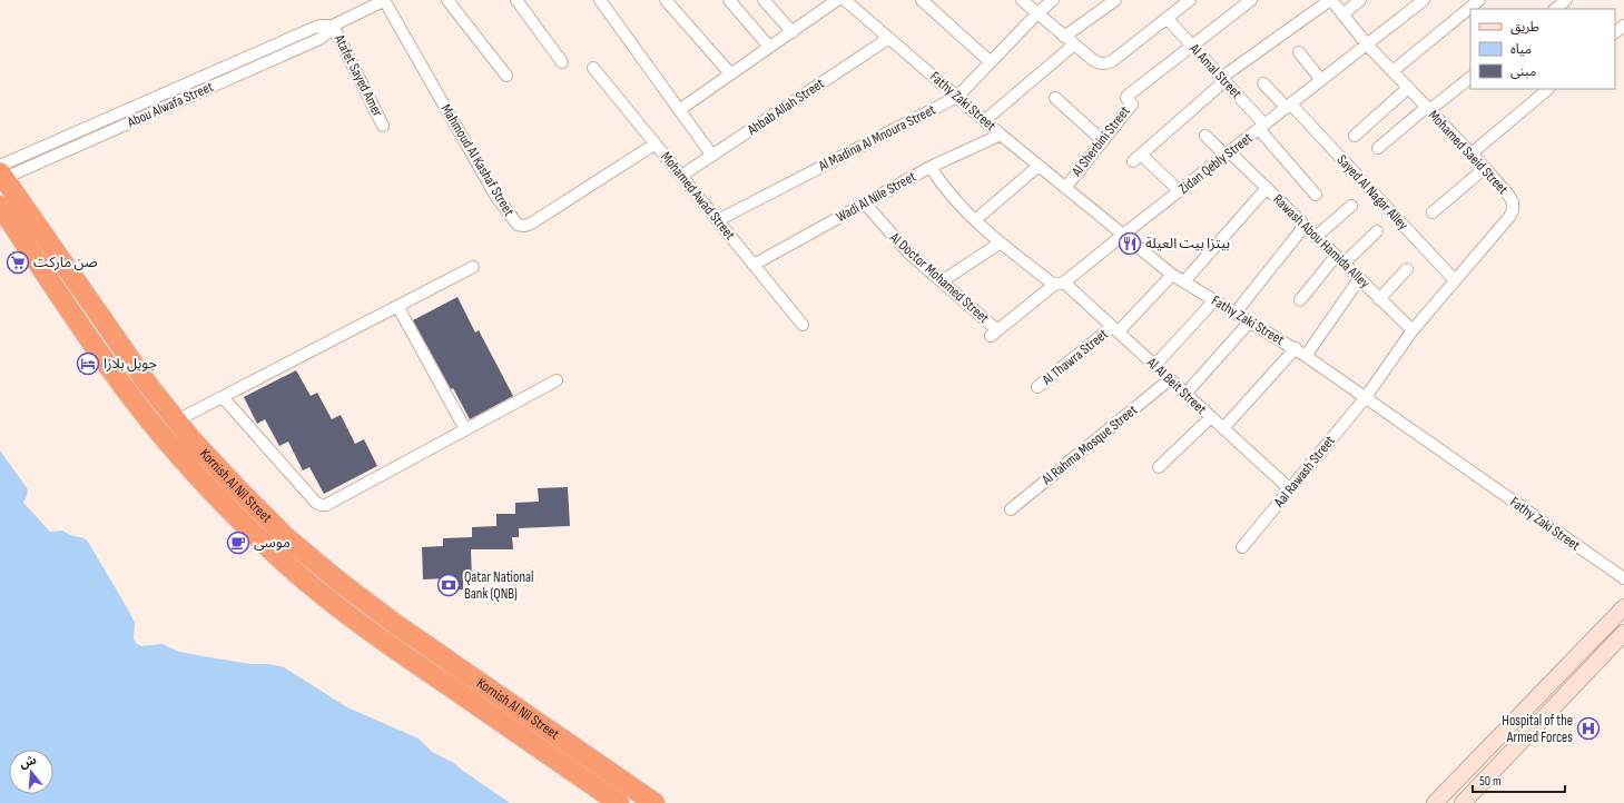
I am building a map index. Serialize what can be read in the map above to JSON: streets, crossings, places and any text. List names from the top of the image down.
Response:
{
  "streets": {
    "highway": ["Kornish Al Nil Street"],
    "street": [
      "Al Amal Street",
      "Atafet Sayed Amer",
      "Fathy Zaki Street",
      "Abou Alwafa Street",
      "Ahbab Allah Street",
      "Al Madina Al Mnoura Street",
      "Al Sherbini Street",
      "Mohamed Saeid Street",
      "Mahmoud Al Kashaf Street",
      "Zidan Qebly Street",
      "Sayed Al Nagar Alley",
      "Mohamed Awad Street",
      "Wadi Al Nile Street",
      "Rawash Abou Hamida Alley",
      "Al Doctor Mohamed Street",
      "Al Thawra Street",
      "Al Al Beit Street",
      "Al Rahma Mosque Street",
      "Aal Rawash Street"
    ]
  },
  "crossings": [
    ["Al Amal Street", "Al Sherbini Street"],
    ["Al Amal Street", "Zidan Qebly Street"],
    ["Atafet Sayed Amer", "Abou Alwafa Street"],
    ["Fathy Zaki Street", "Ahbab Allah Street"],
    ["Fathy Zaki Street", "Al Madina Al Mnoura Street"],
    ["Fathy Zaki Street", "Al Sherbini Street"],
    ["Fathy Zaki Street", "Mohamed Saeid Street"],
    ["Fathy Zaki Street", "Zidan Qebly Street"],
    ["Fathy Zaki Street", "Wadi Al Nile Street"],
    ["Fathy Zaki Street", "Al Thawra Street"],
    ["Fathy Zaki Street", "Aal Rawash Street"],
    ["Abou Alwafa Street", "Mahmoud Al Kashaf Street"],
    ["Abou Alwafa Street", "Kornish Al Nil Street"],
    ["Ahbab Allah Street", "Mohamed Awad Street"],
    ["Al Madina Al Mnoura Street", "Mohamed Awad Street"],
    ["Mohamed Saeid Street", "Zidan Qebly Street"],
    ["Mohamed Saeid Street", "Sayed Al Nagar Alley"],
    ["Mohamed Saeid Street", "Rawash Abou Hamida Alley"],
    ["Mohamed Saeid Street", "Aal Rawash Street"],
    ["Mahmoud Al Kashaf Street", "Mohamed Awad Street"],
    ["Zidan Qebly Street", "Sayed Al Nagar Alley"],
    ["Zidan Qebly Street", "Rawash Abou Hamida Alley"],
    ["Zidan Qebly Street", "Al Doctor Mohamed Street"],
    ["Zidan Qebly Street", "Al Al Beit Street"],
    ["Mohamed Awad Street", "Wadi Al Nile Street"],
    ["Wadi Al Nile Street", "Al Doctor Mohamed Street"],
    ["Wadi Al Nile Street", "Al Al Beit Street"],
    ["Al Thawra Street", "Al Al Beit Street"],
    ["Al Al Beit Street", "Al Rahma Mosque Street"],
    ["Al Al Beit Street", "Aal Rawash Street"]
  ],
  "places": {
    "restaurant": ["بيتزا بيت العيلة"],
    "supermarket": ["صن ماركت"],
    "hotel": ["جويل بلازا"],
    "cafe": ["موسى"],
    "bank": ["Qatar National Bank (QNB)"],
    "hospital": ["Hospital of the Armed Forces"]
  },
  "legend": ["طريق", "مياه", "مبنى"],
  "scale_bar": "50 m",
  "north": "top"
}
